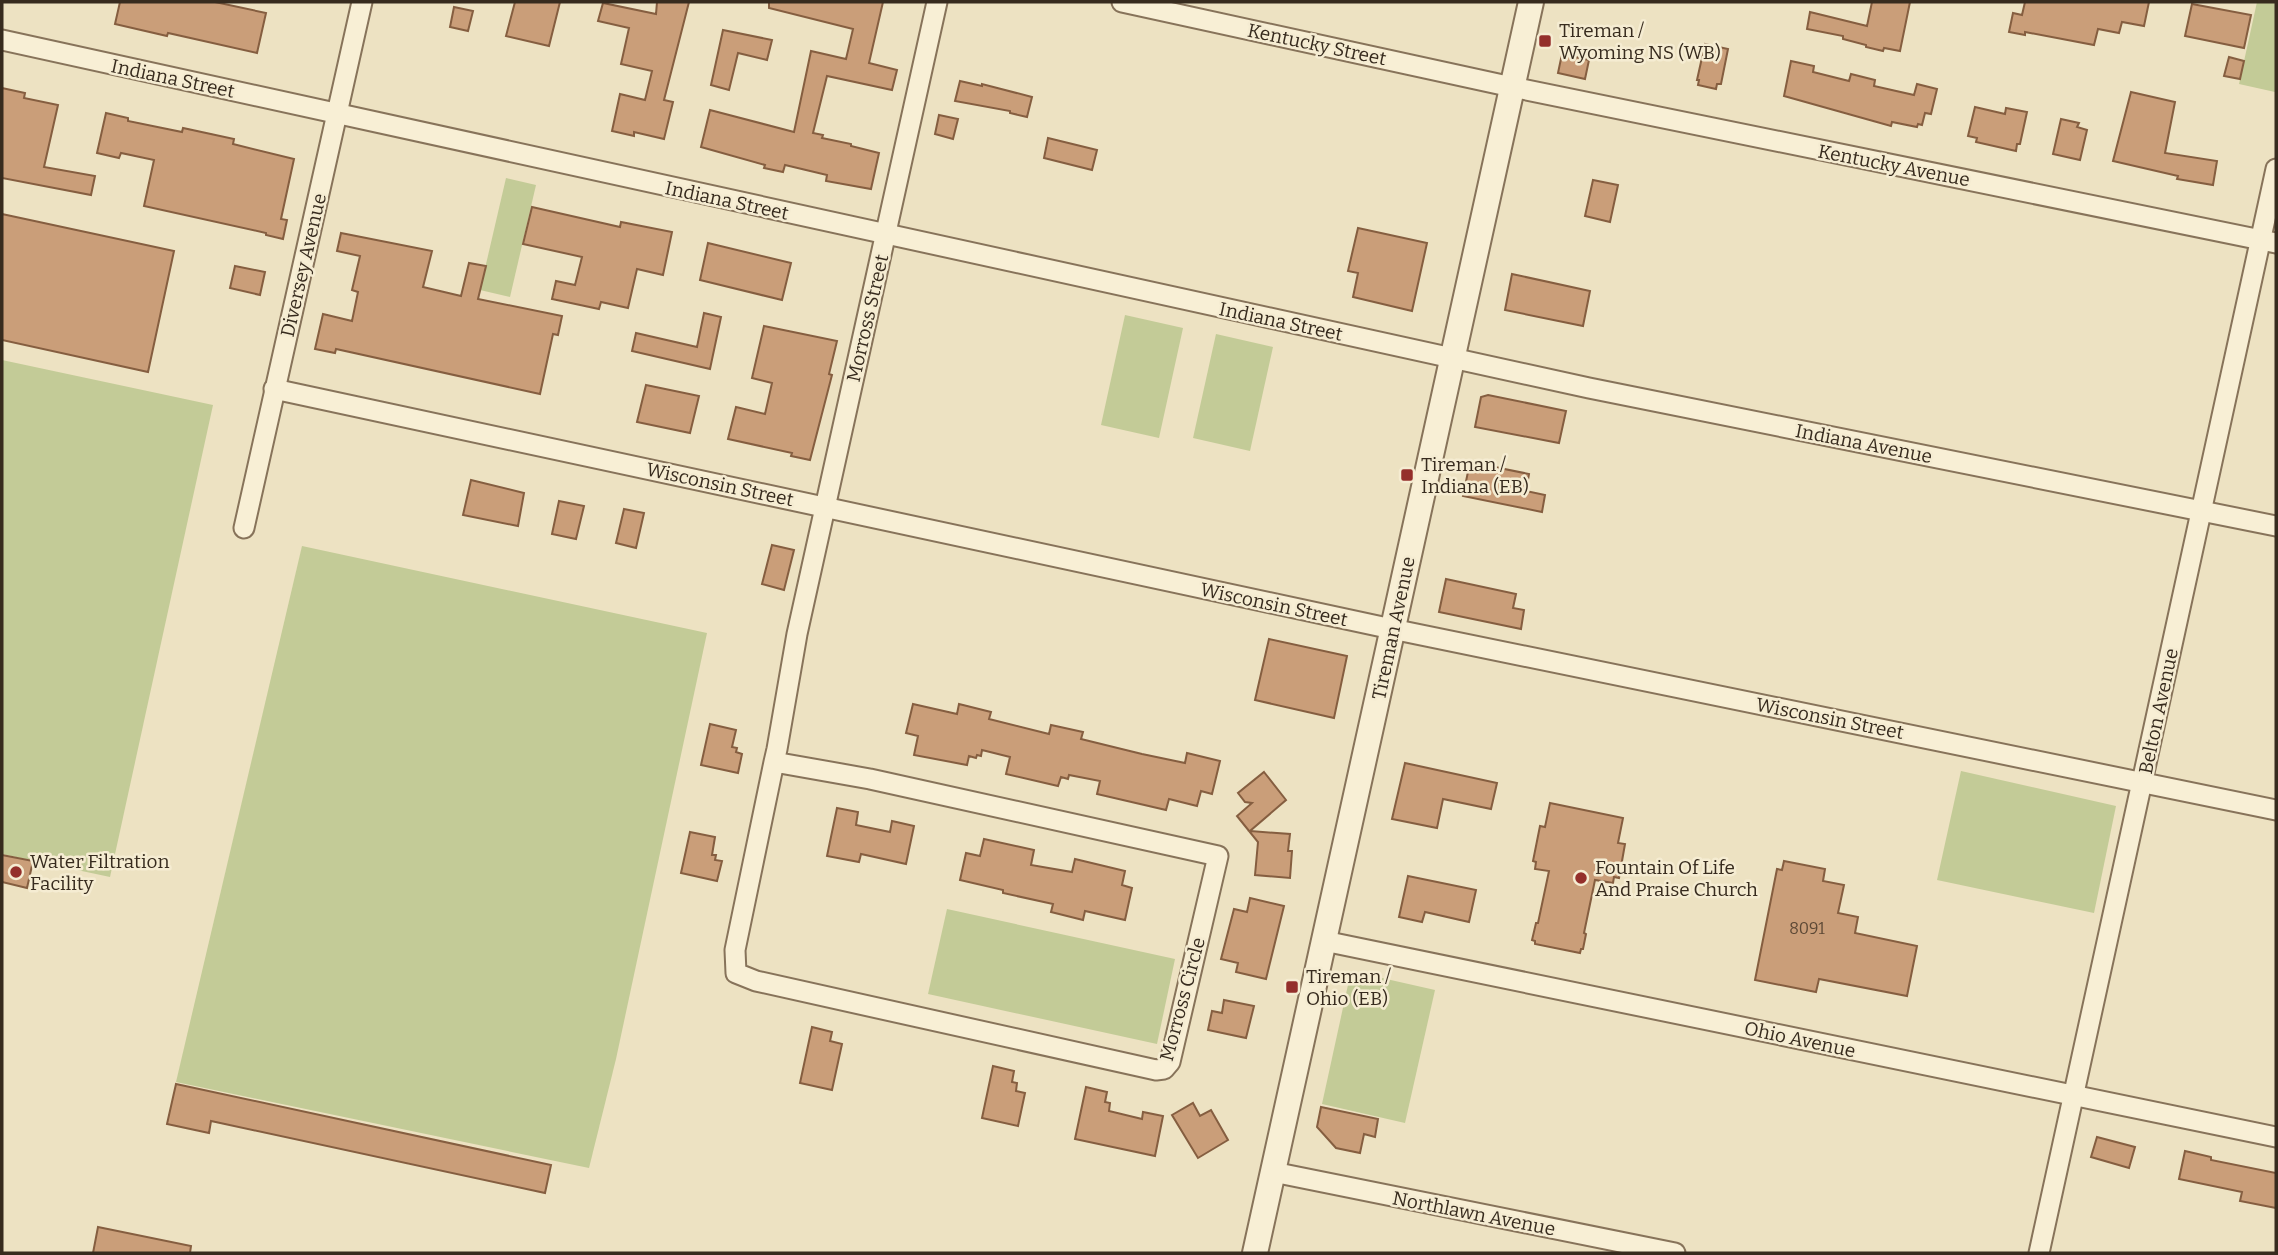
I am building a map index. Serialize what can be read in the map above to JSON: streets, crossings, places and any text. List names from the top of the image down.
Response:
{
  "streets": {
    "street": [
      "Kentucky Street",
      "Indiana Street",
      "Kentucky Avenue",
      "Diversey Avenue",
      "Morross Street",
      "Indiana Avenue",
      "Wisconsin Street",
      "Tireman Avenue",
      "Belton Avenue",
      "Morross Circle",
      "Ohio Avenue",
      "Northlawn Avenue"
    ]
  },
  "crossings": [
    ["Kentucky Street", "Kentucky Avenue"],
    ["Kentucky Street", "Tireman Avenue"],
    ["Indiana Street", "Diversey Avenue"],
    ["Indiana Street", "Morross Street"],
    ["Indiana Street", "Indiana Avenue"],
    ["Indiana Street", "Tireman Avenue"],
    ["Kentucky Avenue", "Tireman Avenue"],
    ["Kentucky Avenue", "Belton Avenue"],
    ["Diversey Avenue", "Wisconsin Street"],
    ["Morross Street", "Wisconsin Street"],
    ["Morross Street", "Morross Circle"],
    ["Indiana Avenue", "Tireman Avenue"],
    ["Indiana Avenue", "Belton Avenue"],
    ["Wisconsin Street", "Tireman Avenue"],
    ["Wisconsin Street", "Belton Avenue"],
    ["Tireman Avenue", "Ohio Avenue"],
    ["Tireman Avenue", "Northlawn Avenue"],
    ["Belton Avenue", "Ohio Avenue"]
  ],
  "places": {
    "transit": ["Tireman / Wyoming NS (WB)", "Tireman / Indiana (EB)", "Tireman / Ohio (EB)"],
    "other": ["Water Filtration Facility", "Fountain Of Life And Praise Church"]
  },
  "house_numbers": ["8091"]
}
